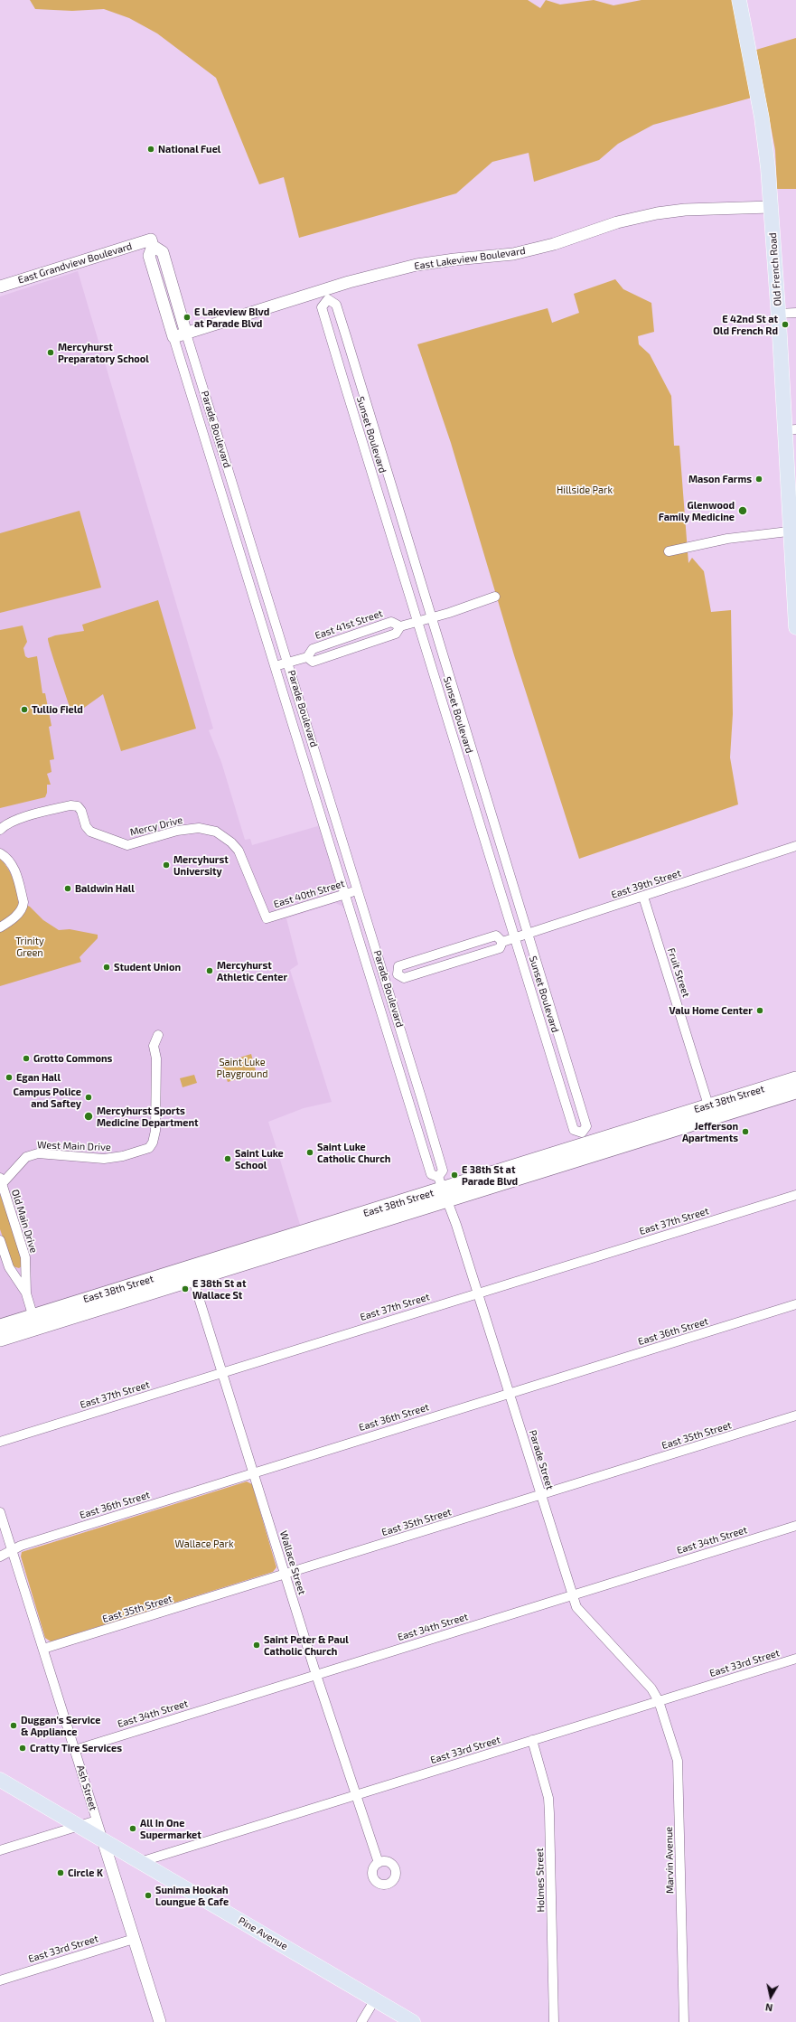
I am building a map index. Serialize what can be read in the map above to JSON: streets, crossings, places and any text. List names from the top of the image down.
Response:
{
  "streets": {
    "main road": ["Old French Road", "East 38th Street", "Pine Avenue"],
    "street": [
      "East Lakeview Boulevard",
      "East Grandview Boulevard",
      "Parade Boulevard",
      "Sunset Boulevard",
      "East 41st Street",
      "Mercy Drive",
      "East 39th Street",
      "East 40th Street",
      "Fruit Street",
      "West Main Drive",
      "Old Main Drive",
      "East 37th Street",
      "East 36th Street",
      "East 35th Street",
      "Parade Street",
      "East 34th Street",
      "Wallace Street",
      "East 33rd Street",
      "Ash Street",
      "Marvin Avenue",
      "Holmes Street"
    ]
  },
  "crossings": [
    ["East Lakeview Boulevard", "Old French Road"],
    ["East Lakeview Boulevard", "Parade Boulevard"],
    ["East Lakeview Boulevard", "Sunset Boulevard"],
    ["East Grandview Boulevard", "Parade Boulevard"],
    ["Parade Boulevard", "East 41st Street"],
    ["Parade Boulevard", "East 39th Street"],
    ["Parade Boulevard", "East 40th Street"],
    ["Parade Boulevard", "East 38th Street"],
    ["Parade Boulevard", "Parade Street"],
    ["Sunset Boulevard", "East 41st Street"],
    ["Sunset Boulevard", "East 39th Street"],
    ["Sunset Boulevard", "East 38th Street"],
    ["Mercy Drive", "East 40th Street"],
    ["East 39th Street", "Fruit Street"],
    ["Fruit Street", "East 38th Street"],
    ["East 38th Street", "Old Main Drive"],
    ["East 38th Street", "Parade Street"],
    ["East 38th Street", "Wallace Street"],
    ["West Main Drive", "Old Main Drive"],
    ["East 37th Street", "Parade Street"],
    ["East 37th Street", "Wallace Street"],
    ["East 36th Street", "Parade Street"],
    ["East 36th Street", "Wallace Street"],
    ["East 36th Street", "Ash Street"],
    ["East 35th Street", "Parade Street"],
    ["East 35th Street", "Wallace Street"],
    ["East 35th Street", "Ash Street"],
    ["Parade Street", "East 34th Street"],
    ["Parade Street", "East 33rd Street"],
    ["Parade Street", "Marvin Avenue"],
    ["East 34th Street", "Wallace Street"],
    ["East 34th Street", "Ash Street"],
    ["Wallace Street", "East 33rd Street"],
    ["East 33rd Street", "Ash Street"],
    ["East 33rd Street", "Marvin Avenue"],
    ["East 33rd Street", "Holmes Street"],
    ["East 33rd Street", "Pine Avenue"],
    ["Ash Street", "Pine Avenue"]
  ],
  "parks": [
    "Hillside Park",
    "Trinity Green",
    "Saint Luke Playground",
    "Wallace Park"
  ],
  "places": [
    "National Fuel",
    "E Lakeview Blvd at Parade Blvd",
    "E 42nd St at Old French Rd",
    "Mercyhurst Preparatory School",
    "Mason Farms",
    "Glenwood Family Medicine",
    "Tullio Field",
    "Mercyhurst University",
    "Baldwin Hall",
    "Student Union",
    "Mercyhurst Athletic Center",
    "Valu Home Center",
    "Grotto Commons",
    "Egan Hall",
    "Campus Police and Saftey",
    "Mercyhurst Sports Medicine Department",
    "Jefferson Apartments",
    "Saint Luke Catholic Church",
    "Saint Luke School",
    "E 38th St at Parade Blvd",
    "E 38th St at Wallace St",
    "Saint Peter & Paul Catholic Church",
    "Duggan's Service & Appliance",
    "Cratty Tire Services",
    "All In One Supermarket",
    "Circle K",
    "Sunima Hookah Loungue & Cafe"
  ],
  "north": "bottom"
}
